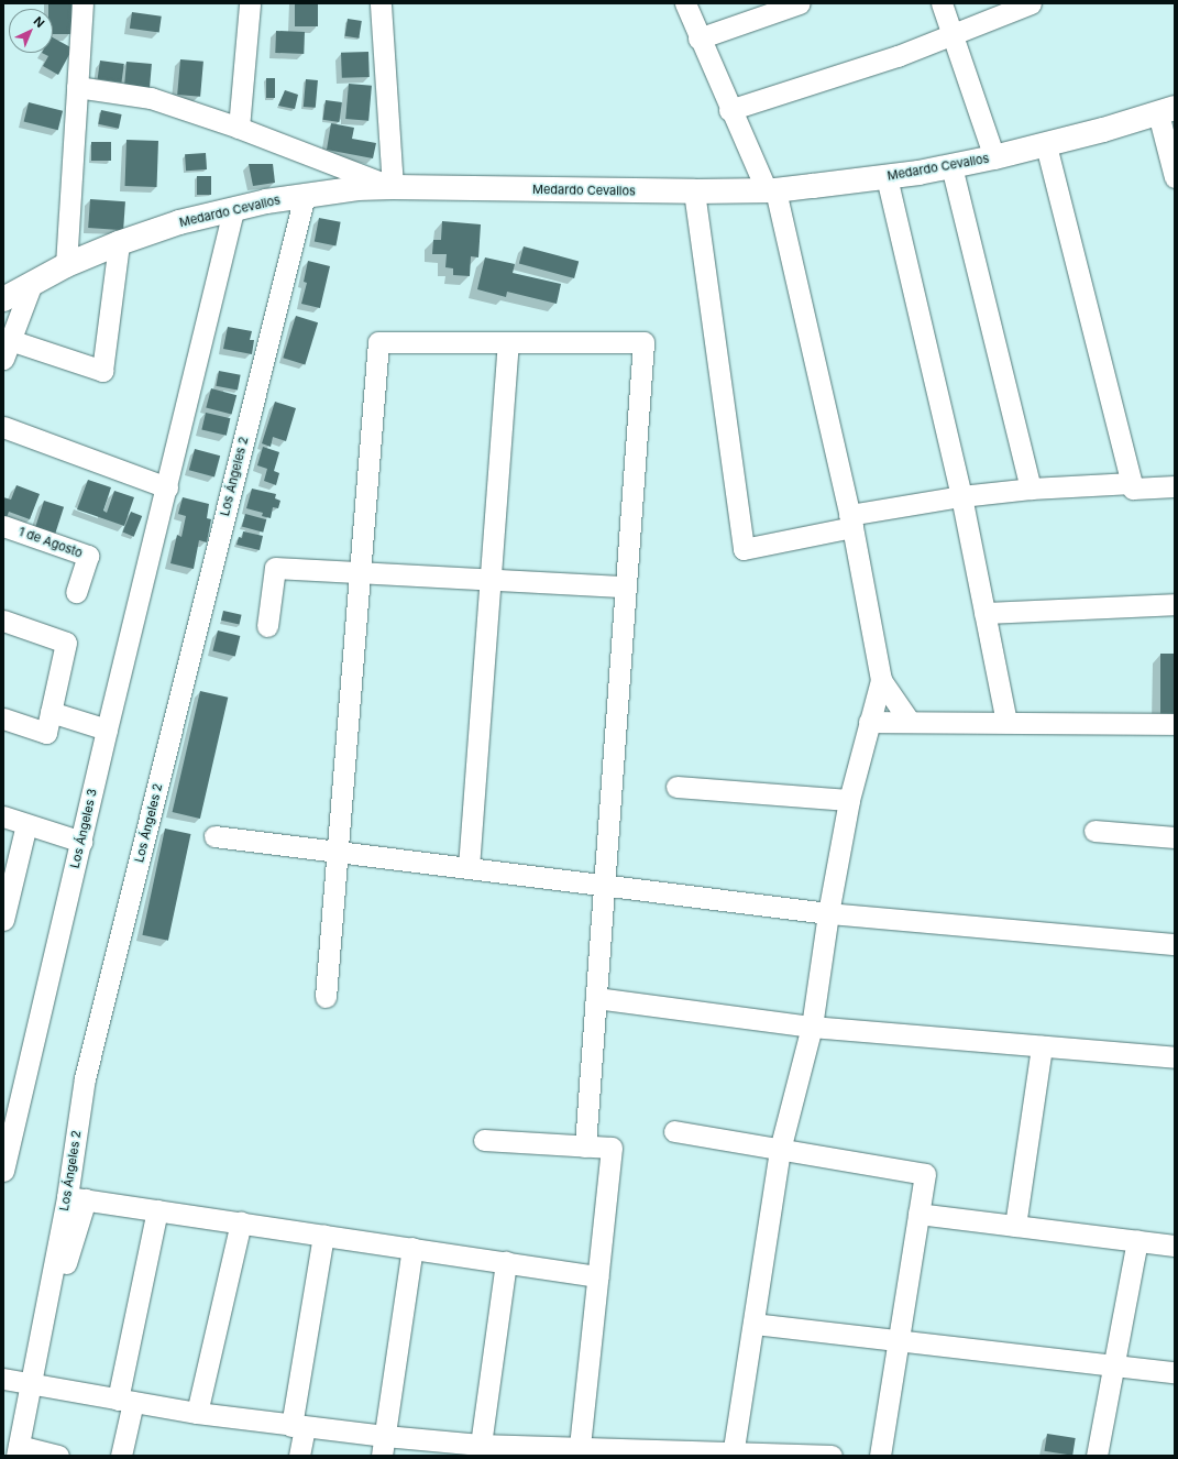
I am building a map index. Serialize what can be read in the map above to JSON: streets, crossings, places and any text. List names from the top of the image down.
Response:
{
  "streets": {
    "street": [
      "Medardo Cevallos",
      "Los Ángeles 2",
      "1 de Agosto",
      "Los Ángeles 3"
    ]
  },
  "crossings": [
    ["Medardo Cevallos", "Los Ángeles 2"],
    ["Medardo Cevallos", "Los Ángeles 3"]
  ],
  "north": "top right"
}
